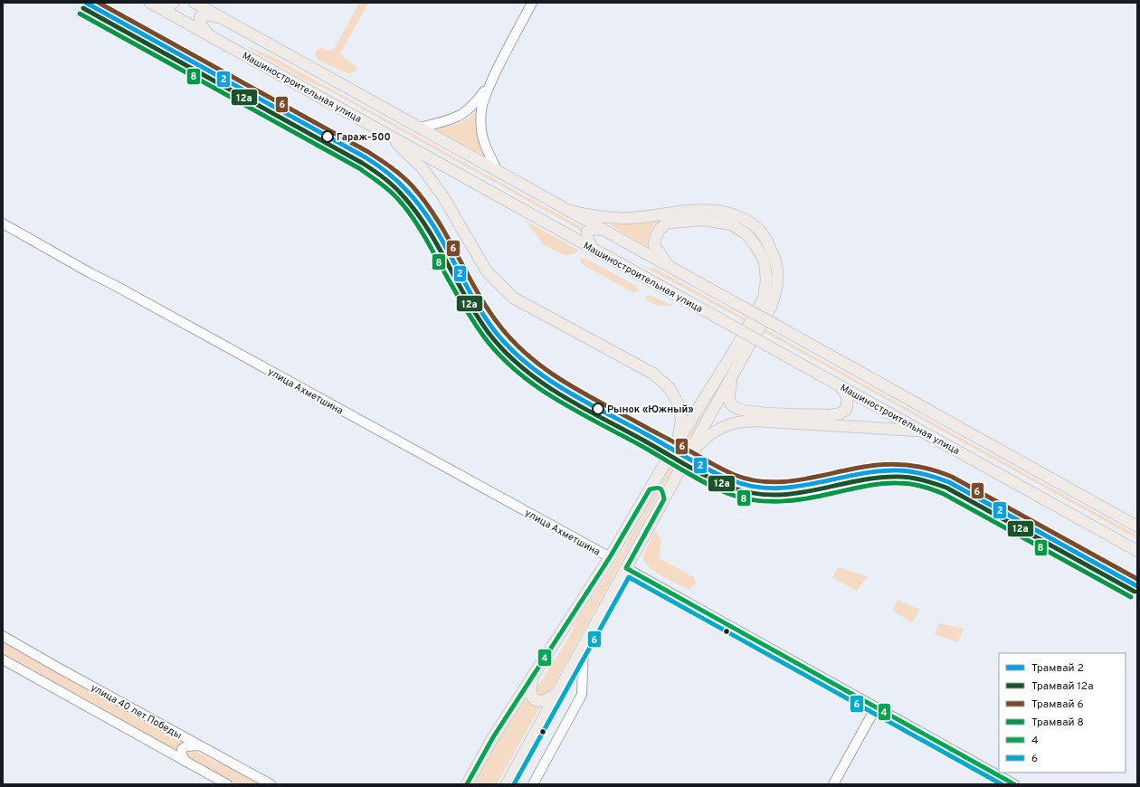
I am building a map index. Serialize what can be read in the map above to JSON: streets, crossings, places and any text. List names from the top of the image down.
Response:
{
  "streets": {
    "main road": ["Машиностроительная улица"],
    "street": ["улица Ахметшина", "улица 40 лет Победы"]
  },
  "places": ["Гараж-500", "Рынок «Южный»"],
  "lines": [
    "tram line 2",
    "tram line 6",
    "tram line 12а",
    "tram line 8",
    "transit line 4",
    "transit line 6"
  ],
  "legend": [
    "Трамвай 2",
    "Трамвай 12а",
    "Трамвай 6",
    "Трамвай 8",
    "4",
    "6"
  ]
}
